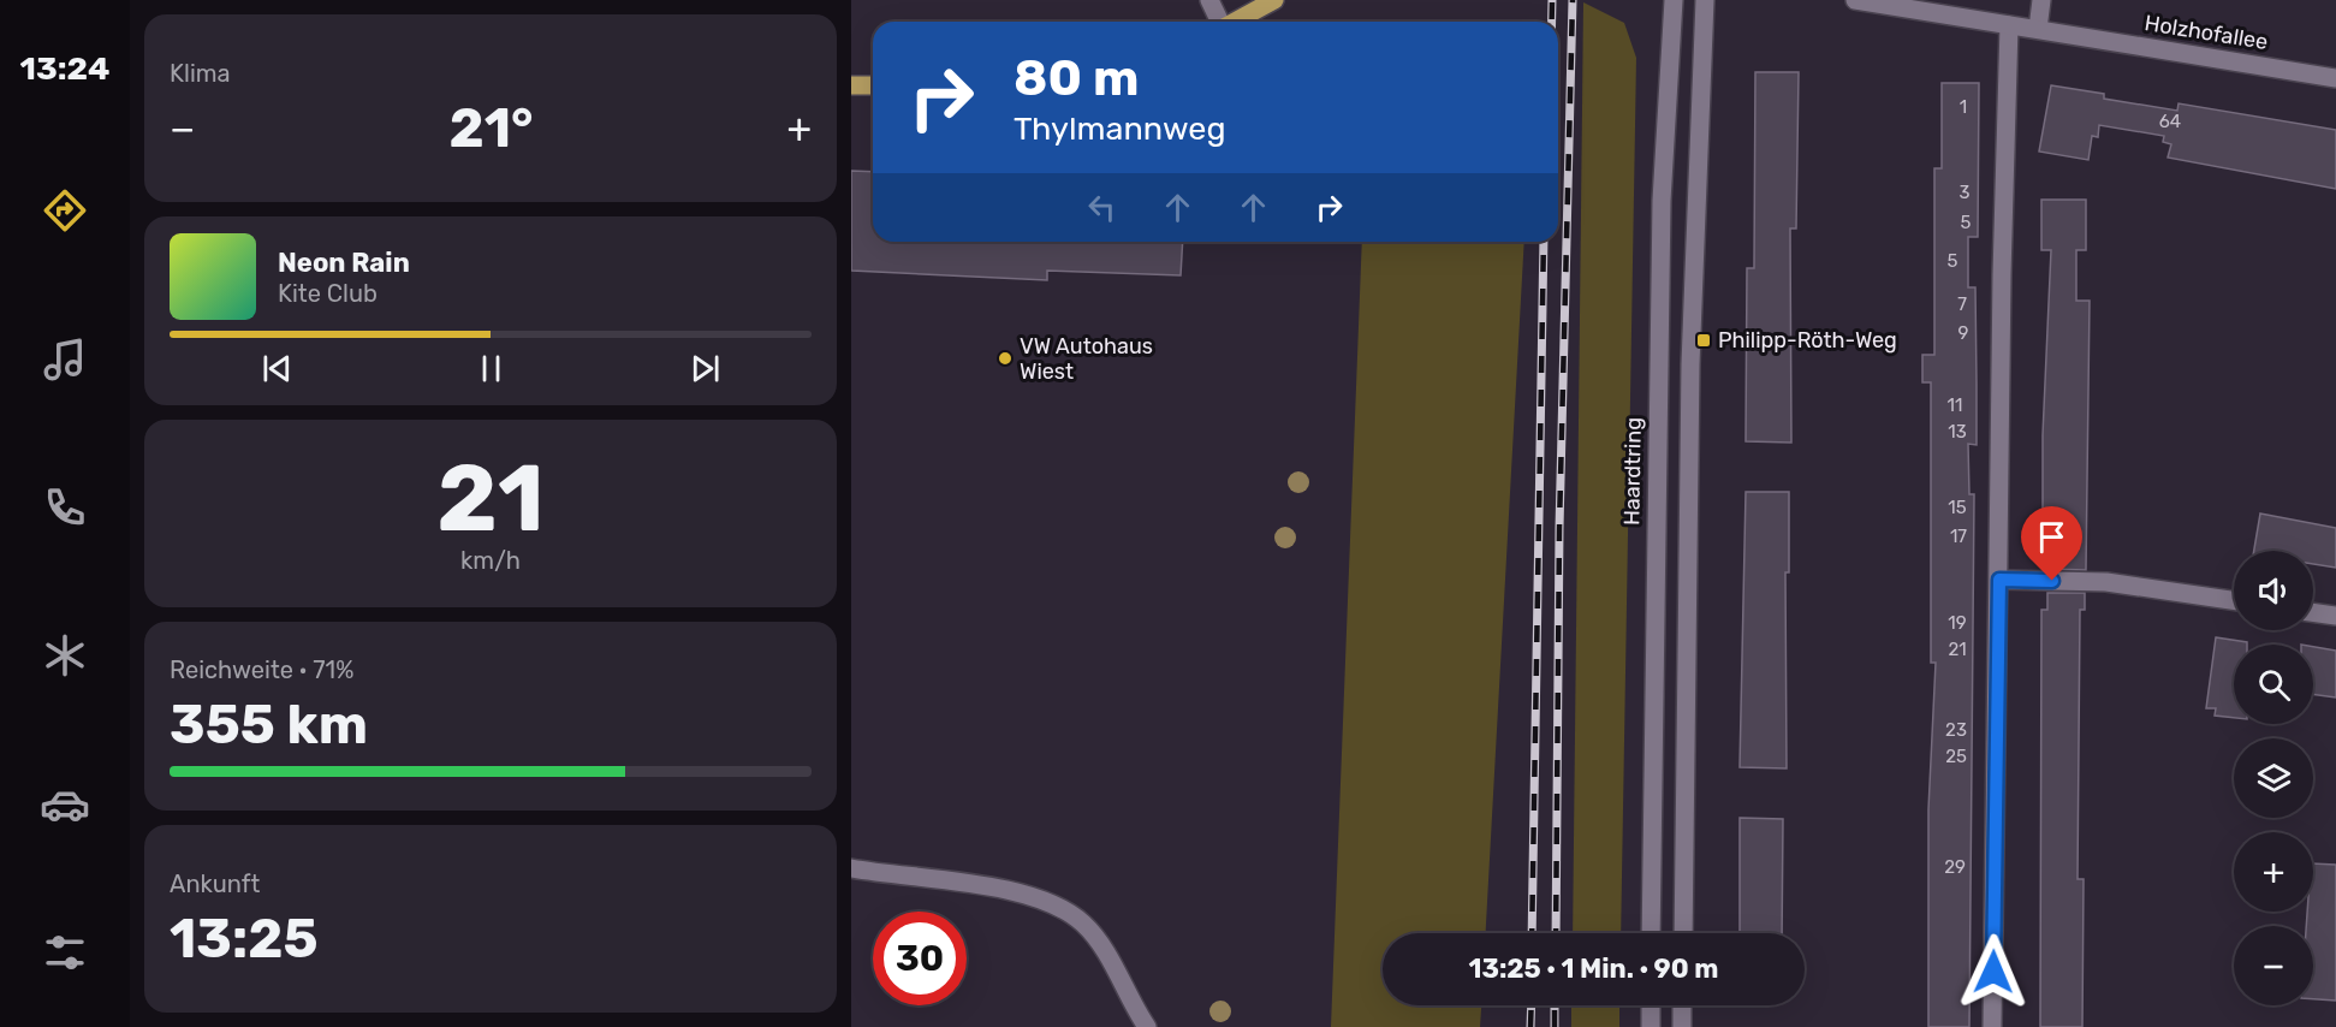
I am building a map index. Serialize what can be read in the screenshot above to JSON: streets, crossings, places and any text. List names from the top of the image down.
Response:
{
  "streets": {
    "main road": ["Holzhofallee", "Haardtring"]
  },
  "places": {
    "transit": ["Philipp-Röth-Weg"],
    "other": ["VW Autohaus Wiest"]
  },
  "house_numbers": [
    "1",
    "64",
    "3",
    "5",
    "5",
    "7",
    "9",
    "11",
    "13",
    "15",
    "17",
    "19",
    "21",
    "23",
    "25",
    "29"
  ],
  "page": {
    "tabs": "13:24",
    "tile": [
      "Klima",
      ["21", "km/h"],
      ["Reichweite · 71%", "355 km"],
      ["Ankunft", "13:25"]
    ],
    "turn": ["80 m", "Thylmannweg"],
    "heat": ["−", "21°", "+"],
    "song": ["Neon Rain", "Kite Club"],
    "map_buttons": ["+", "−"],
    "limit": "30",
    "trip": "13:25 · 1 Min. · 90 m"
  }
}
